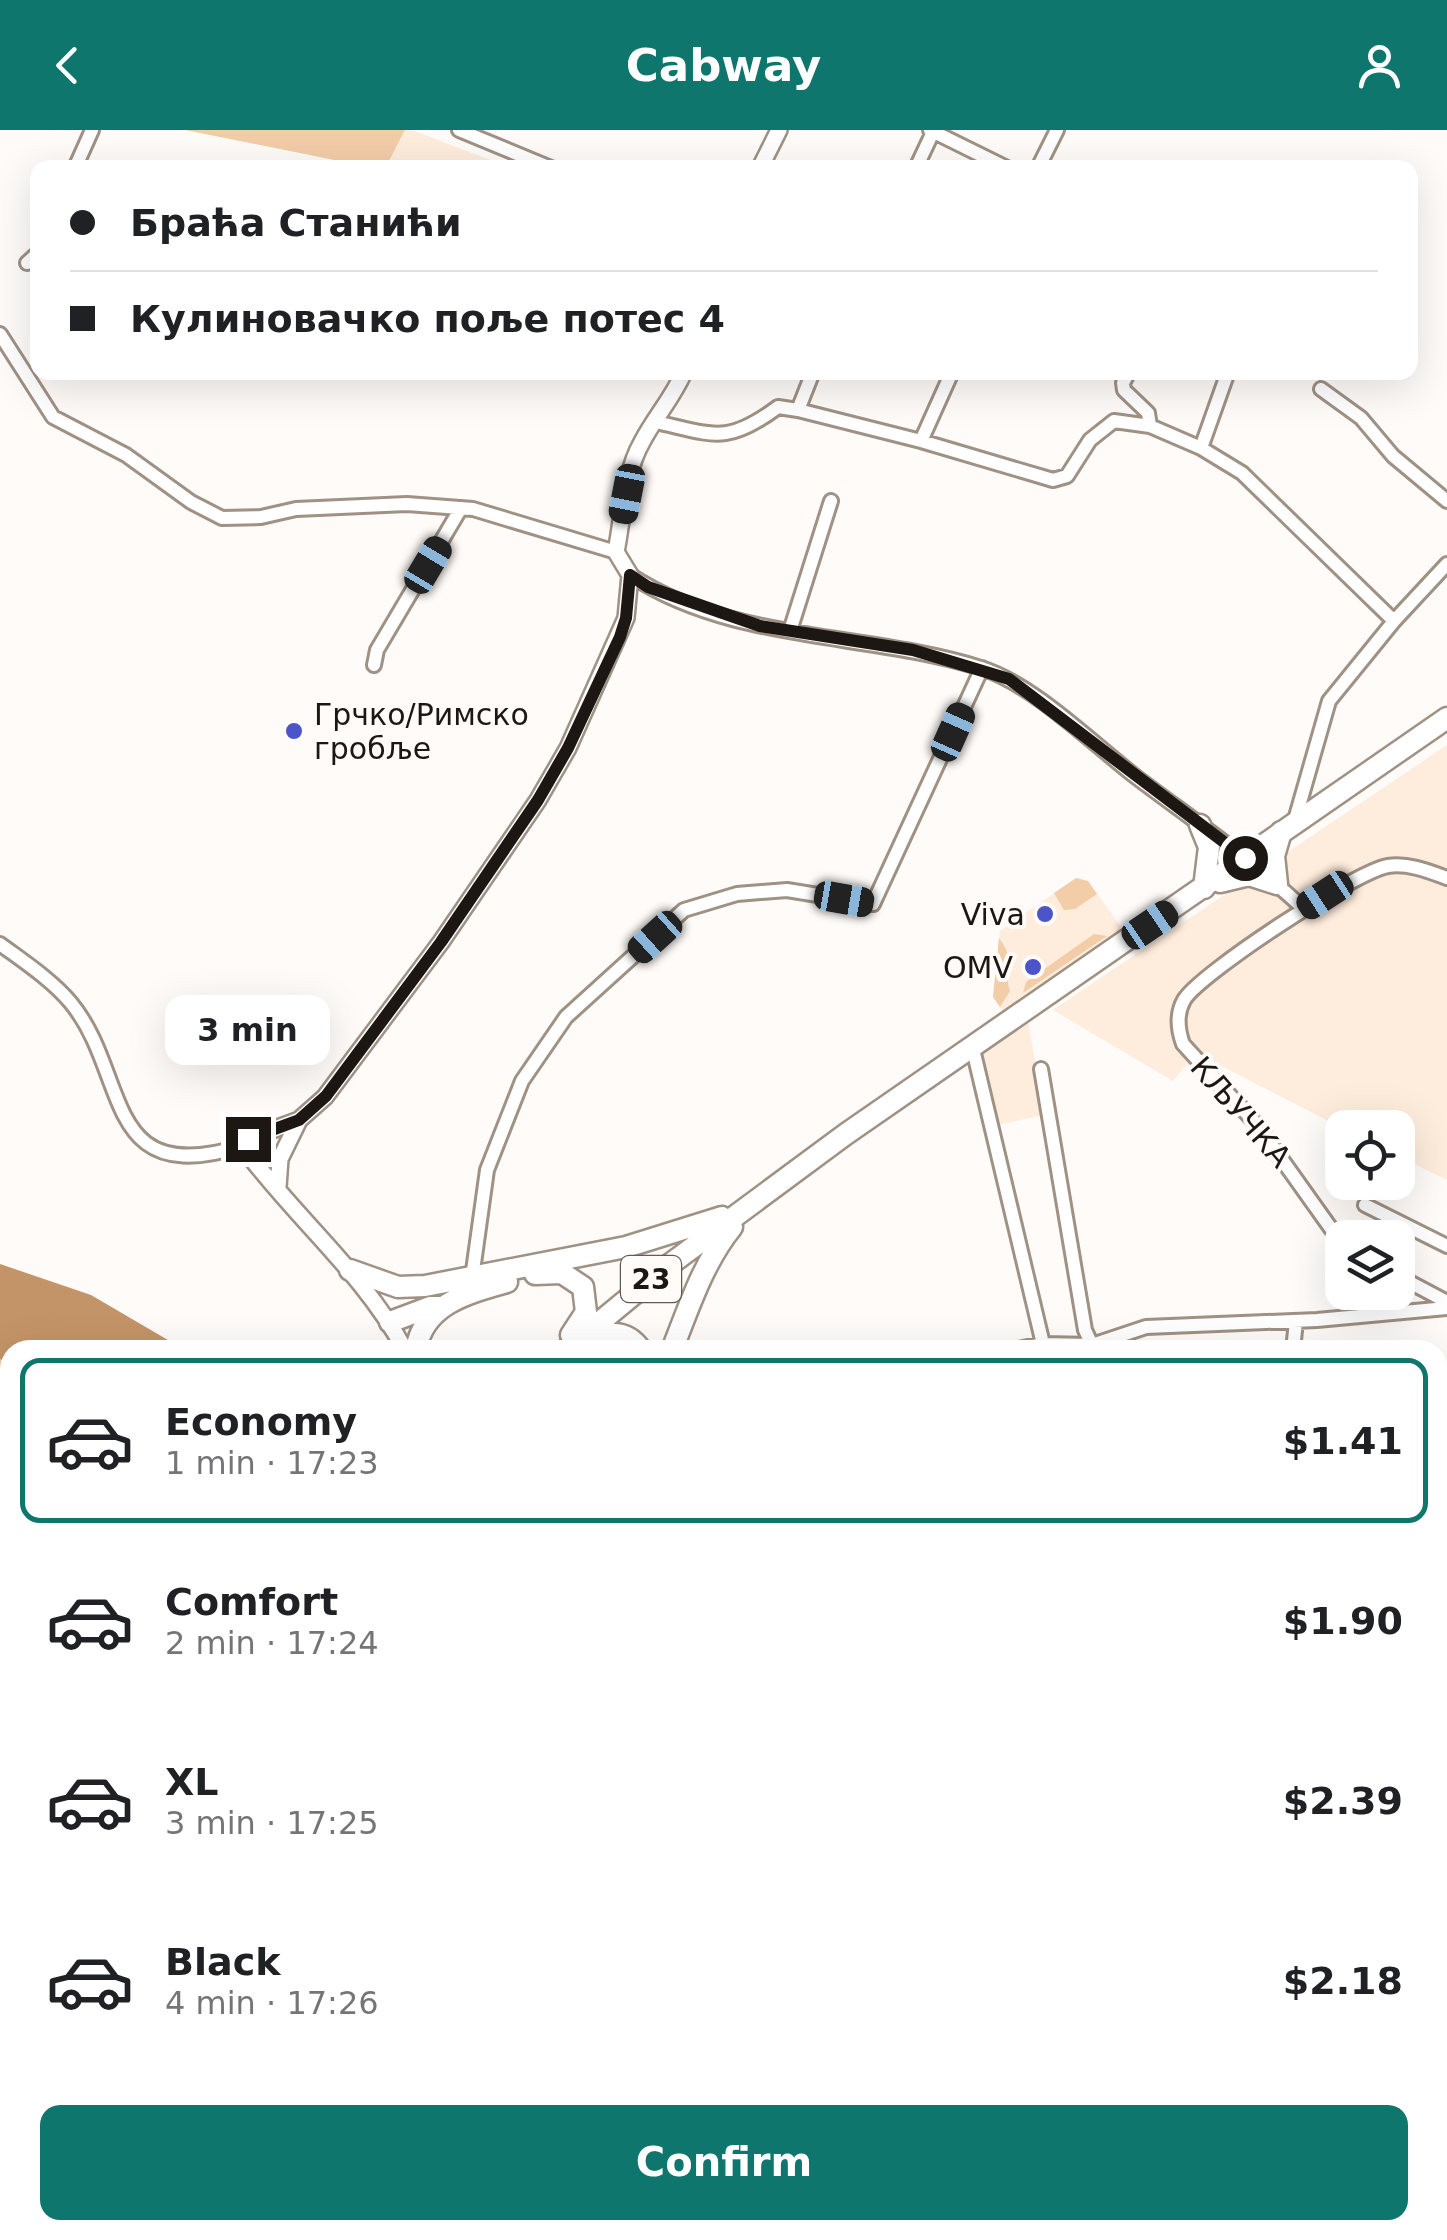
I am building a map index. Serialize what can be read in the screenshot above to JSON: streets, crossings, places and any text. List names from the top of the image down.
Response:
{
  "streets": {
    "main road": ["23"],
    "street": ["КЉУЧКА"]
  },
  "places": ["Грчко/Римско гробље", "Viva", "OMV"],
  "page": {
    "header": "Cabway",
    "banner": ["Браћа Станићи", "Кулиновачко поље потес 4"],
    "bubble": "3 min",
    "list": [
      {
        "name": "Economy",
        "note": "1 min · 17:23",
        "value": "$1.41"
      },
      {
        "name": "Comfort",
        "note": "2 min · 17:24",
        "value": "$1.90"
      },
      {
        "name": "XL",
        "note": "3 min · 17:25",
        "value": "$2.39"
      },
      {
        "name": "Black",
        "note": "4 min · 17:26",
        "value": "$2.18"
      }
    ],
    "buttons": "Confirm"
  }
}
